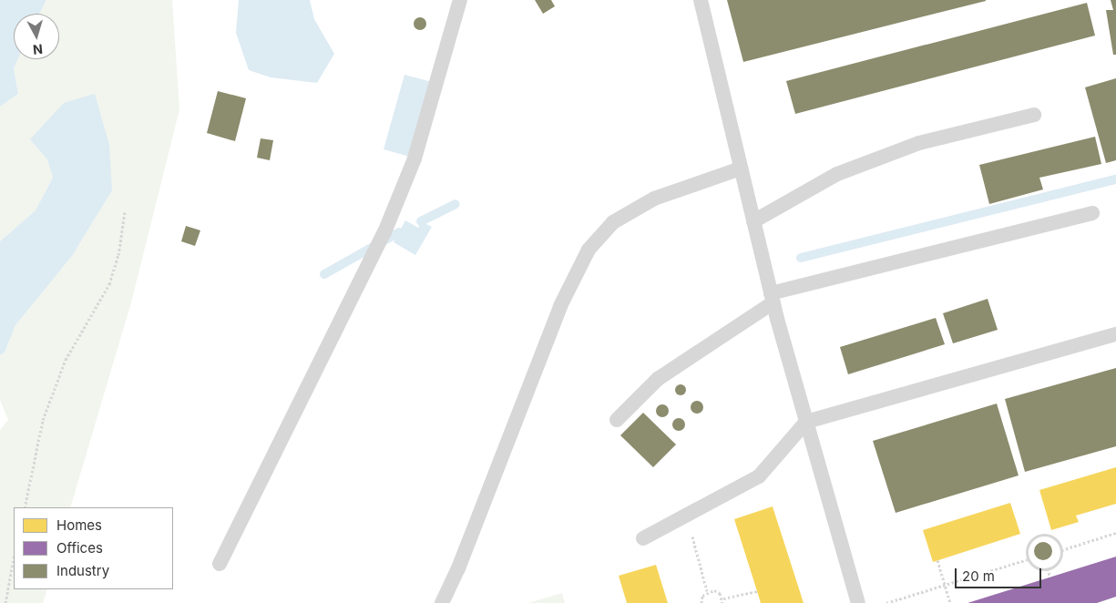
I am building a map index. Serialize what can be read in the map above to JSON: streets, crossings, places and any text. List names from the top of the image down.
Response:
{
  "legend": ["Homes", "Offices", "Industry"],
  "scale_bar": "20 m",
  "north": "bottom"
}
